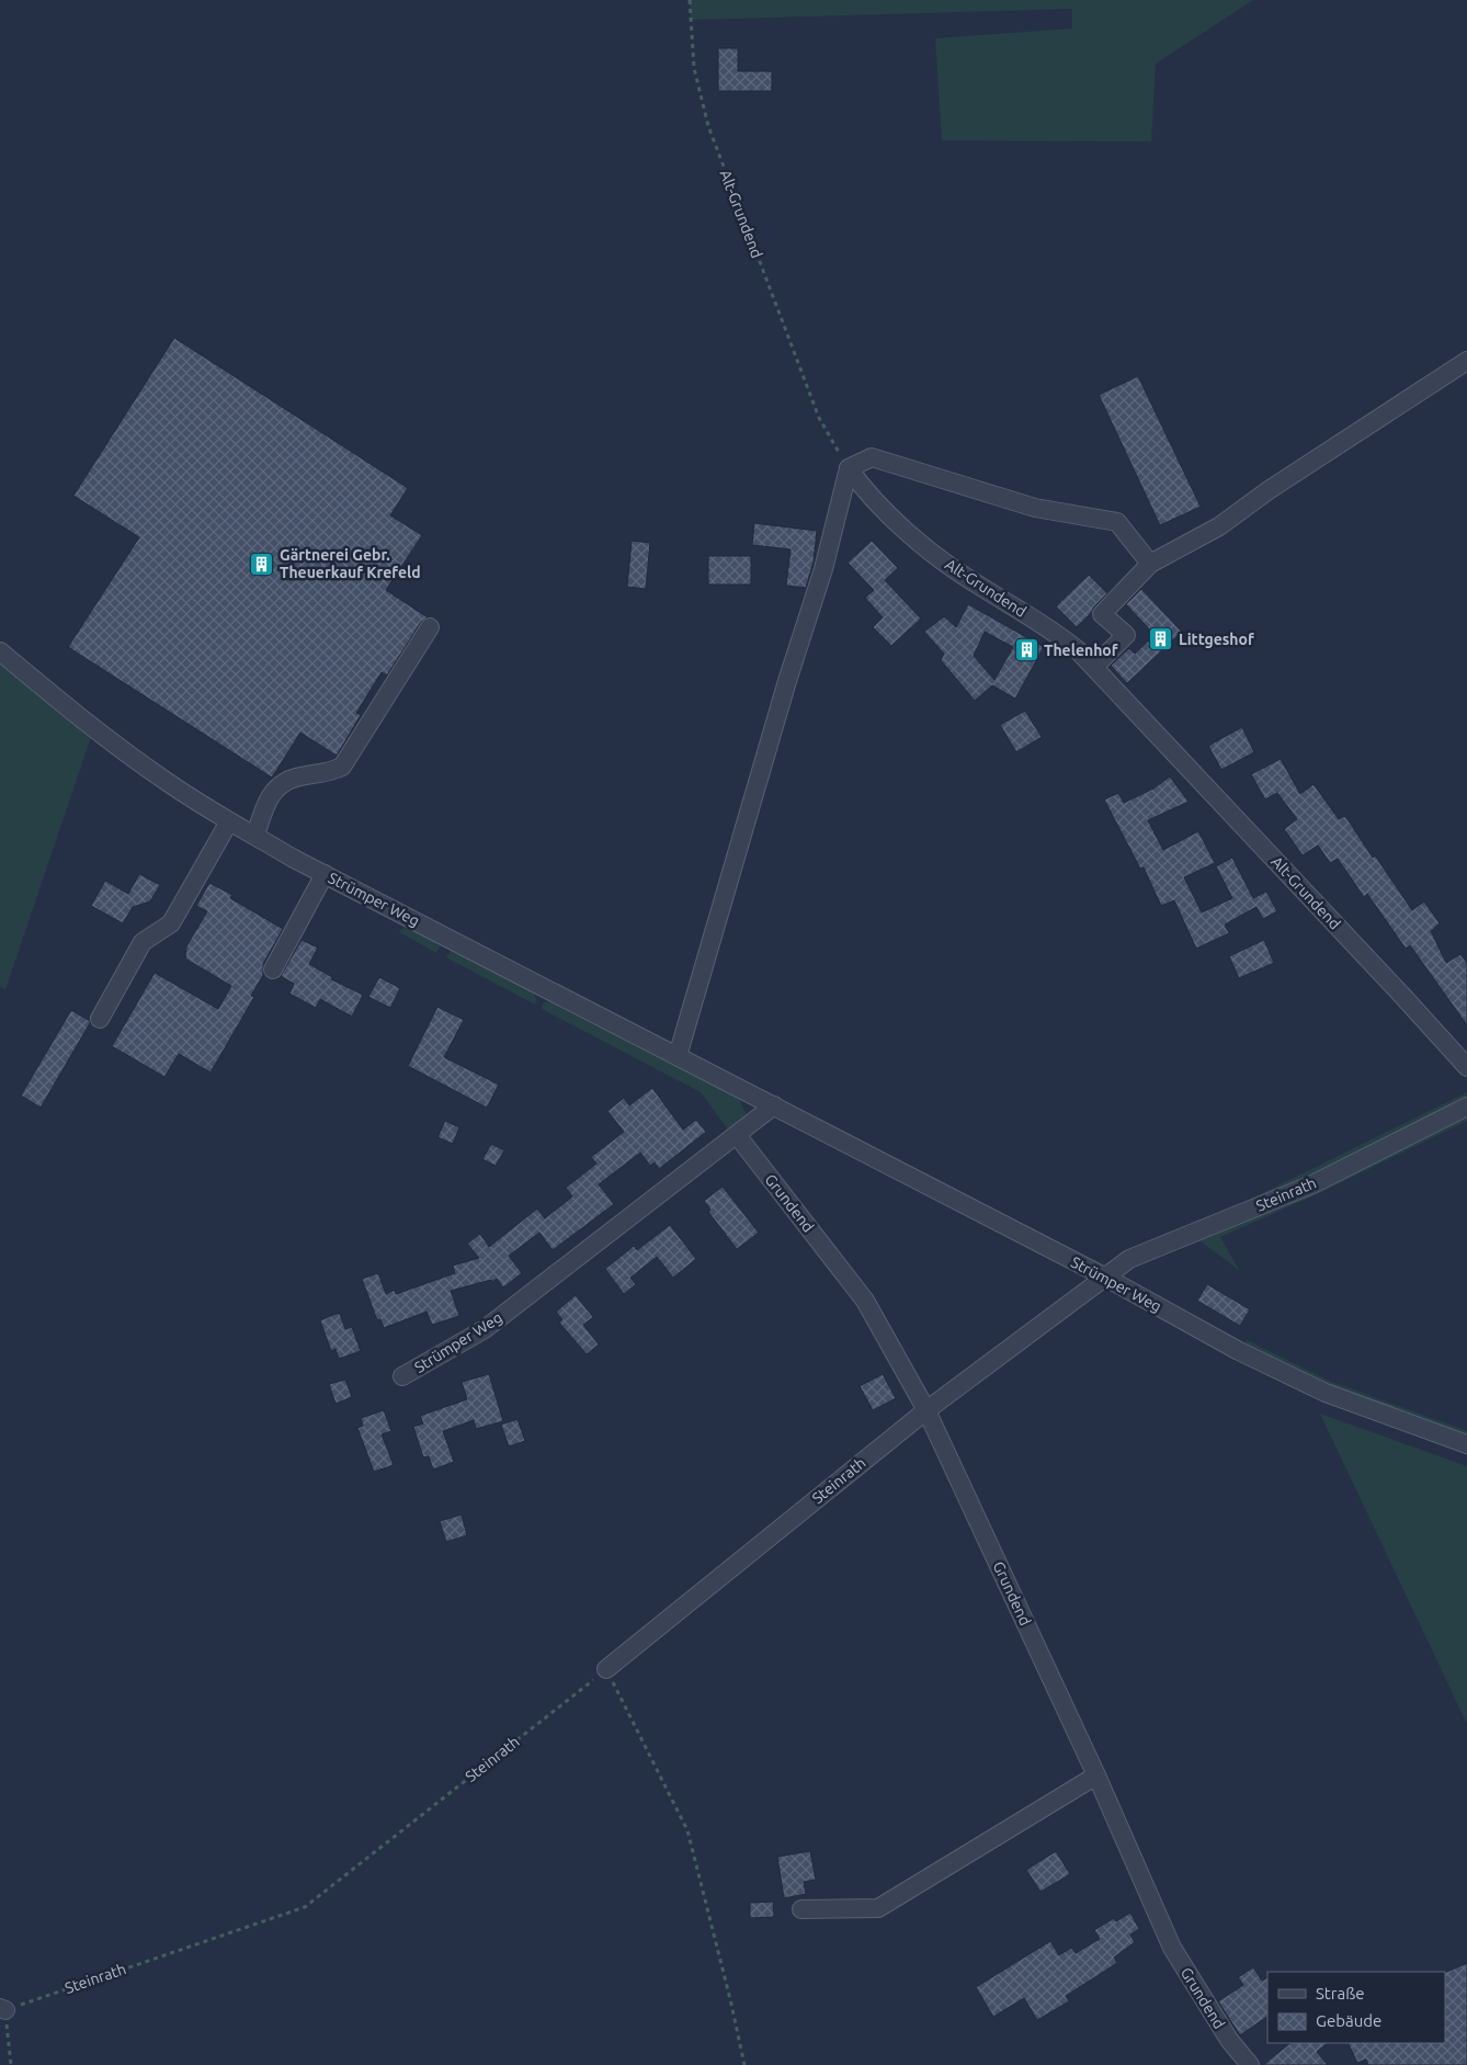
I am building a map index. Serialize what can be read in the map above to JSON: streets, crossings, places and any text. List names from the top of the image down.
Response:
{
  "streets": {
    "street": [
      "Alt-Grundend",
      "Strümper Weg",
      "Steinrath",
      "Grundend"
    ]
  },
  "crossings": [
    ["Strümper Weg", "Steinrath"],
    ["Strümper Weg", "Grundend"],
    ["Steinrath", "Grundend"]
  ],
  "places": {
    "building": ["Gärtnerei Gebr. Theuerkauf Krefeld", "Littgeshof", "Thelenhof"]
  },
  "legend": ["Straße", "Gebäude"]
}
